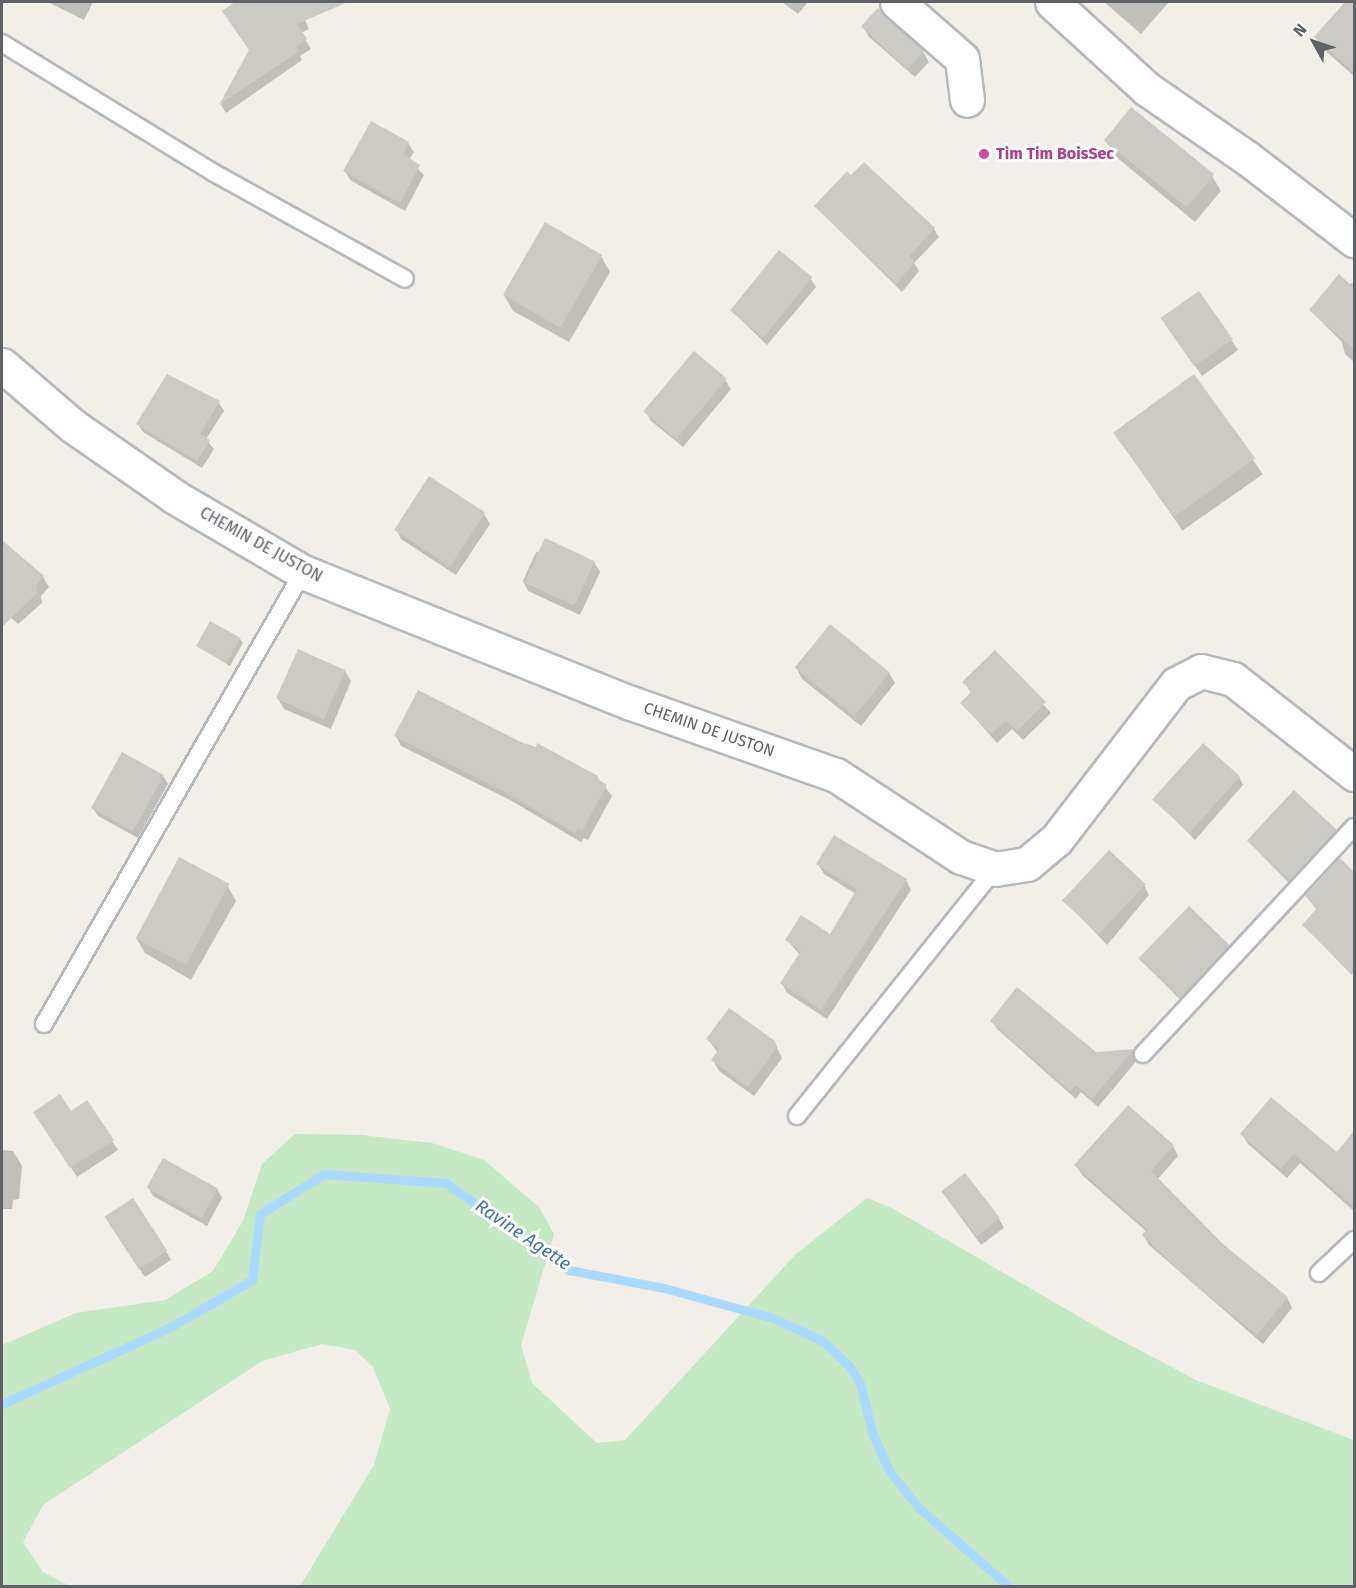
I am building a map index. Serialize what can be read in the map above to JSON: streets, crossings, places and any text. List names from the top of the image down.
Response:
{
  "streets": {
    "street": ["CHEMIN DE JUSTON"]
  },
  "water": ["Ravine Agette"],
  "places": ["Tim Tim BoisSec"],
  "north": "top left"
}
